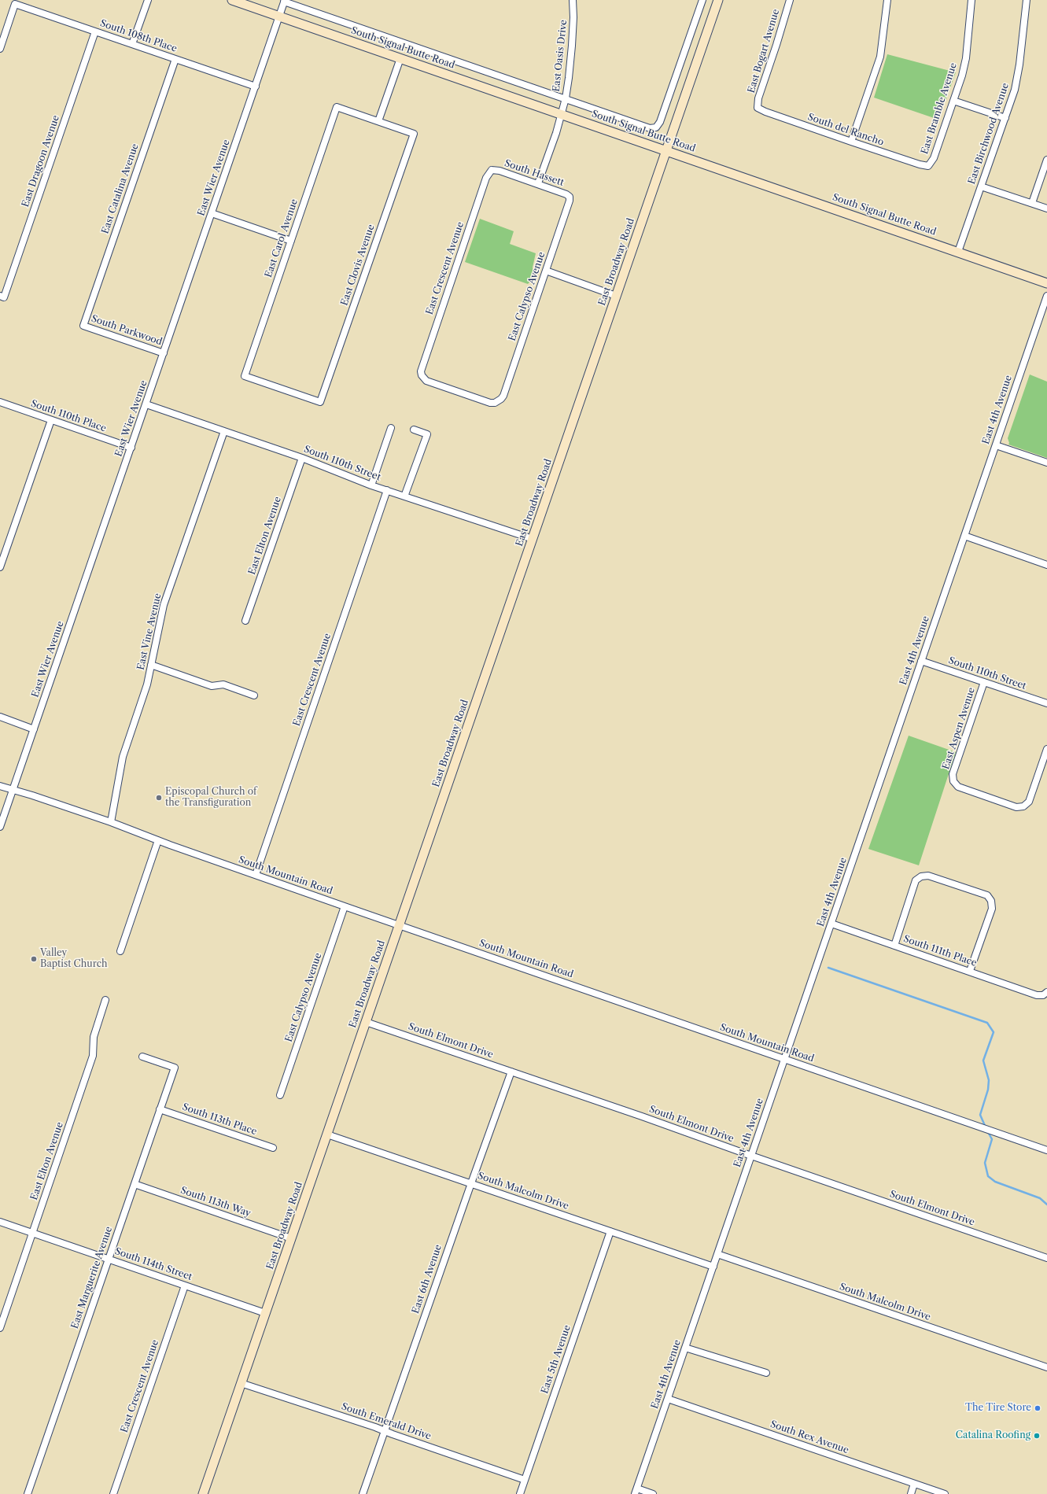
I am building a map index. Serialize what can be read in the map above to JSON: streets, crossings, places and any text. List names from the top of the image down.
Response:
{
  "streets": {
    "main road": ["South Signal Butte Road", "East Broadway Road"],
    "street": [
      "South 108th Place",
      "East Bogart Avenue",
      "East Oasis Drive",
      "East Bramble Avenue",
      "South del Rancho",
      "East Birchwood Avenue",
      "East Dragoon Avenue",
      "South Hassett",
      "East Wier Avenue",
      "East Catalina Avenue",
      "East Carol Avenue",
      "East Clovis Avenue",
      "East Crescent Avenue",
      "East Calypso Avenue",
      "South Parkwood",
      "East 4th Avenue",
      "South 110th Place",
      "South 110th Street",
      "East Elton Avenue",
      "East Vine Avenue",
      "East Aspen Avenue",
      "South Mountain Road",
      "South 111th Place",
      "South Elmont Drive",
      "South 113th Place",
      "South Malcolm Drive",
      "South 113th Way",
      "South 114th Street",
      "East Marguerite Avenue",
      "East 6th Avenue",
      "East 5th Avenue",
      "South Emerald Drive",
      "South Rex Avenue"
    ]
  },
  "crossings": [
    ["South 108th Place", "East Dragoon Avenue"],
    ["South 108th Place", "East Wier Avenue"],
    ["South 108th Place", "East Catalina Avenue"],
    ["South Signal Butte Road", "East Oasis Drive"],
    ["South Signal Butte Road", "East Birchwood Avenue"],
    ["South Signal Butte Road", "East Wier Avenue"],
    ["South Signal Butte Road", "East Broadway Road"],
    ["East Bogart Avenue", "South del Rancho"],
    ["East Bramble Avenue", "South del Rancho"],
    ["South Hassett", "East Crescent Avenue"],
    ["South Hassett", "East Calypso Avenue"],
    ["East Wier Avenue", "South Parkwood"],
    ["East Wier Avenue", "South 110th Place"],
    ["East Wier Avenue", "South 110th Street"],
    ["East Wier Avenue", "South Mountain Road"],
    ["East Catalina Avenue", "South Parkwood"],
    ["East Carol Avenue", "East Clovis Avenue"],
    ["East Broadway Road", "South 110th Street"],
    ["East Broadway Road", "South Mountain Road"],
    ["East Broadway Road", "South Elmont Drive"],
    ["East Broadway Road", "South Malcolm Drive"],
    ["East Broadway Road", "South 113th Way"],
    ["East Broadway Road", "South 114th Street"],
    ["East Broadway Road", "South Emerald Drive"],
    ["East Crescent Avenue", "East Calypso Avenue"],
    ["East Crescent Avenue", "South 110th Street"],
    ["East Crescent Avenue", "South Mountain Road"],
    ["East Crescent Avenue", "South 114th Street"],
    ["East Calypso Avenue", "South Mountain Road"],
    ["East 4th Avenue", "South 110th Street"],
    ["East 4th Avenue", "South Mountain Road"],
    ["East 4th Avenue", "South 111th Place"],
    ["East 4th Avenue", "South Elmont Drive"],
    ["East 4th Avenue", "South Malcolm Drive"],
    ["East 4th Avenue", "South Rex Avenue"],
    ["South 110th Street", "East Elton Avenue"],
    ["South 110th Street", "East Vine Avenue"],
    ["South 110th Street", "East Aspen Avenue"],
    ["East Elton Avenue", "South 114th Street"],
    ["East Vine Avenue", "South Mountain Road"],
    ["South Elmont Drive", "East 6th Avenue"],
    ["South 113th Place", "East Marguerite Avenue"],
    ["South Malcolm Drive", "East 6th Avenue"],
    ["South Malcolm Drive", "East 5th Avenue"],
    ["South 113th Way", "East Marguerite Avenue"],
    ["South 114th Street", "East Marguerite Avenue"],
    ["East 6th Avenue", "South Emerald Drive"],
    ["East 5th Avenue", "South Emerald Drive"]
  ],
  "places": [
    "Episcopal Church of the Transfiguration",
    "Valley Baptist Church",
    "The Tire Store",
    "Catalina Roofing"
  ]
}
